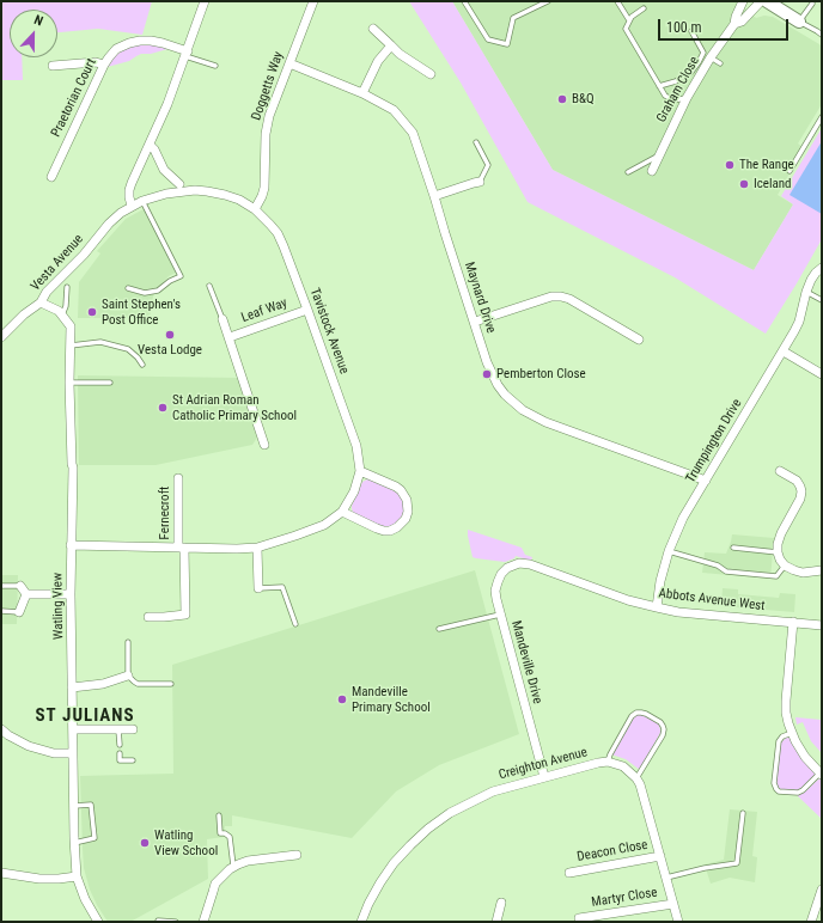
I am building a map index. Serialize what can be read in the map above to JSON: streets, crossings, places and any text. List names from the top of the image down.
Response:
{
  "streets": {
    "street": [
      "Doggetts Way",
      "Graham Close",
      "Praetorian Court",
      "Vesta Avenue",
      "Maynard Drive",
      "Leaf Way",
      "Tavistock Avenue",
      "Trumpington Drive",
      "Fernecroft",
      "Abbots Avenue West",
      "Watling View",
      "Mandeville Drive",
      "Creighton Avenue",
      "Deacon Close",
      "Martyr Close"
    ]
  },
  "crossings": [
    ["Doggetts Way", "Vesta Avenue"],
    ["Doggetts Way", "Maynard Drive"],
    ["Doggetts Way", "Tavistock Avenue"],
    ["Vesta Avenue", "Tavistock Avenue"],
    ["Maynard Drive", "Trumpington Drive"],
    ["Leaf Way", "Tavistock Avenue"],
    ["Tavistock Avenue", "Fernecroft"],
    ["Tavistock Avenue", "Watling View"],
    ["Trumpington Drive", "Abbots Avenue West"],
    ["Abbots Avenue West", "Mandeville Drive"],
    ["Mandeville Drive", "Creighton Avenue"]
  ],
  "districts": ["ST JULIANS"],
  "places": [
    "B&Q",
    "The Range",
    "Iceland",
    "Saint Stephen's Post Office",
    "Vesta Lodge",
    "Pemberton Close",
    "St Adrian Roman Catholic Primary School",
    "Mandeville Primary School",
    "Watling View School"
  ],
  "scale_bar": "100 m",
  "north": "top"
}
